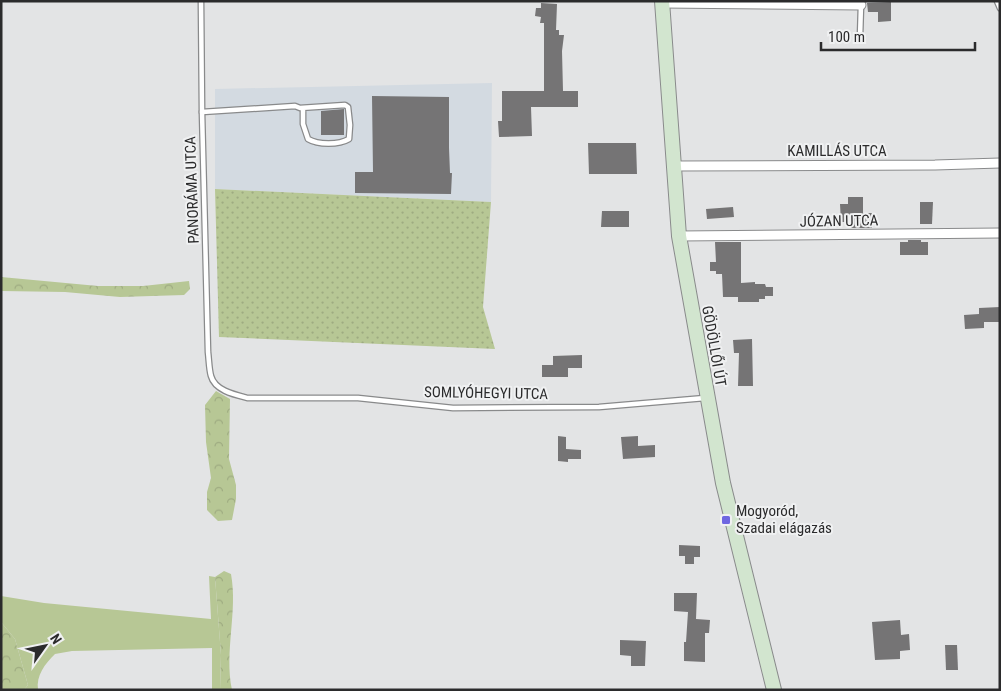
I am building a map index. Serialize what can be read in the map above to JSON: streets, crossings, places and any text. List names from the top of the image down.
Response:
{
  "streets": {
    "main road": ["GÖDÖLLŐI ÚT"],
    "street": ["KAMILLÁS UTCA", "JÓZAN UTCA"],
    "lane": ["PANORÁMA UTCA", "SOMLYÓHEGYI UTCA"]
  },
  "crossings": [
    ["KAMILLÁS UTCA", "GÖDÖLLŐI ÚT"],
    ["PANORÁMA UTCA", "SOMLYÓHEGYI UTCA"],
    ["JÓZAN UTCA", "GÖDÖLLŐI ÚT"],
    ["GÖDÖLLŐI ÚT", "SOMLYÓHEGYI UTCA"]
  ],
  "places": {
    "transit": ["Mogyoród, Szadai elágazás"]
  },
  "scale_bar": "100 m",
  "north": "top right"
}
